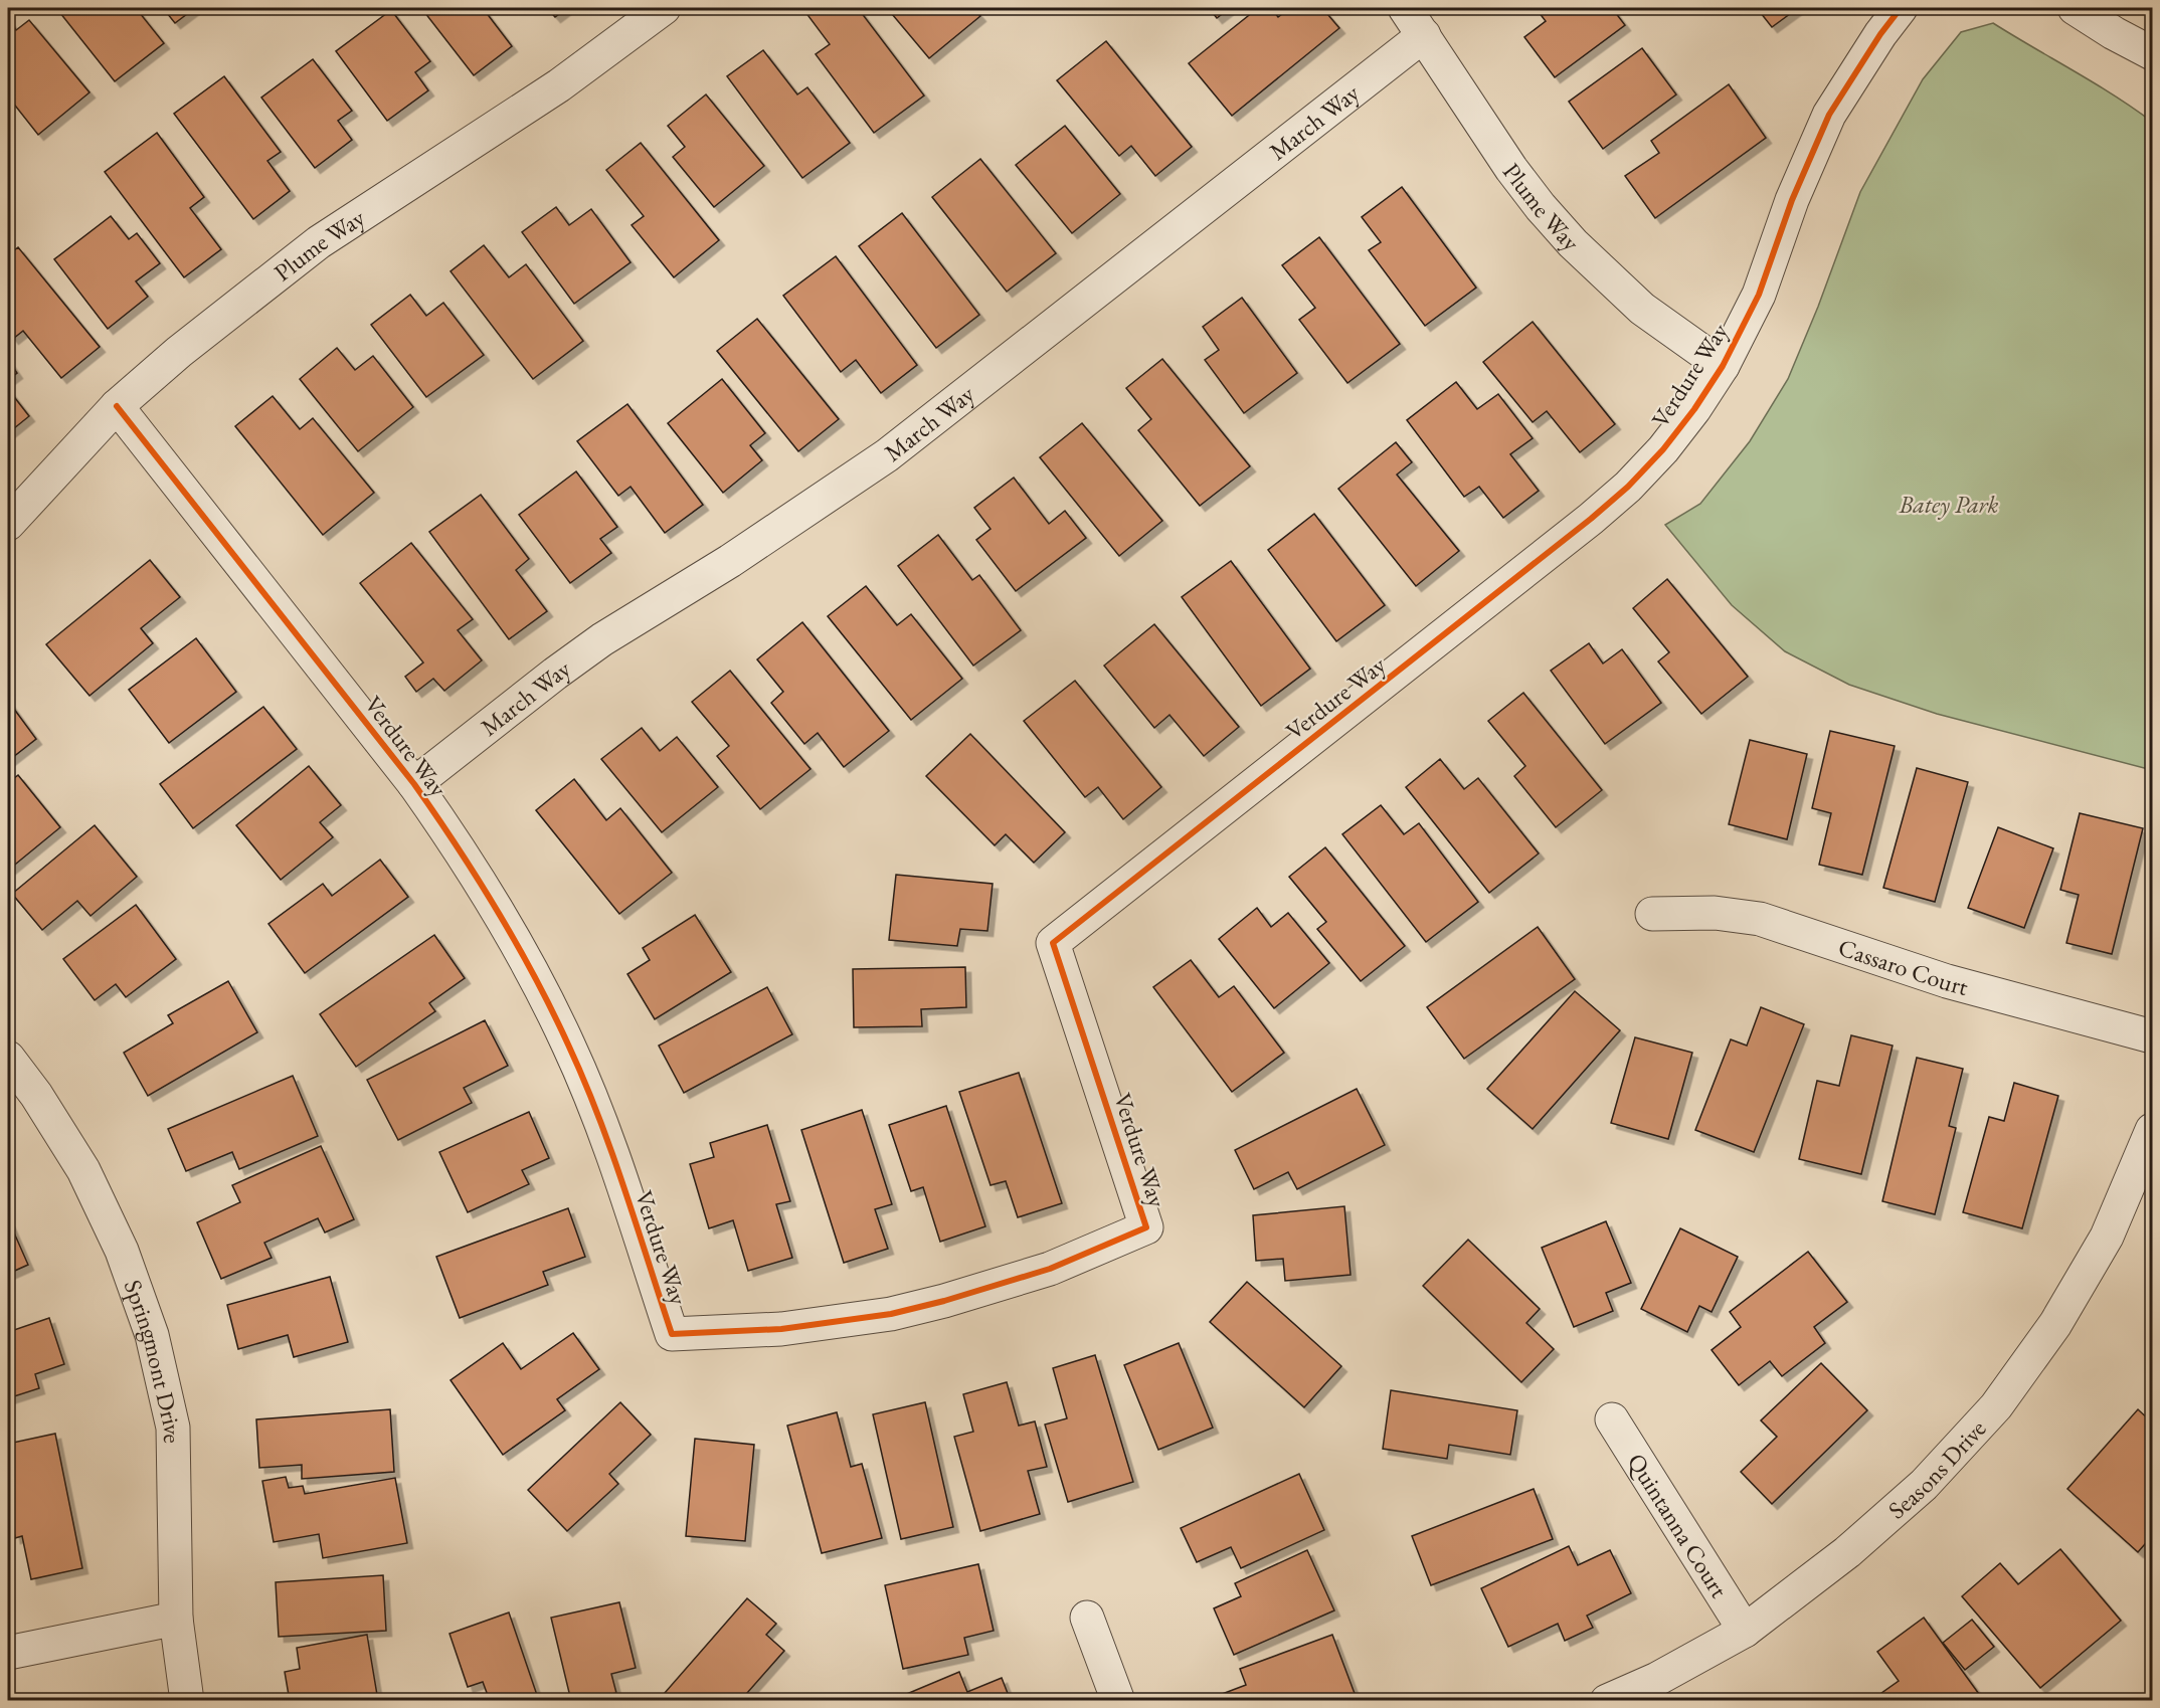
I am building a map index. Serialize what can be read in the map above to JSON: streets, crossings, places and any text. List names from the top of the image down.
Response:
{
  "streets": {
    "street": [
      "March Way",
      "Plume Way",
      "Verdure Way",
      "Cassaro Court",
      "Springmont Drive",
      "Seasons Drive",
      "Quintanna Court"
    ]
  },
  "crossings": [
    ["March Way", "Plume Way"],
    ["March Way", "Verdure Way"],
    ["Plume Way", "Verdure Way"],
    ["Seasons Drive", "Quintanna Court"]
  ],
  "parks": ["Batey Park"]
}
